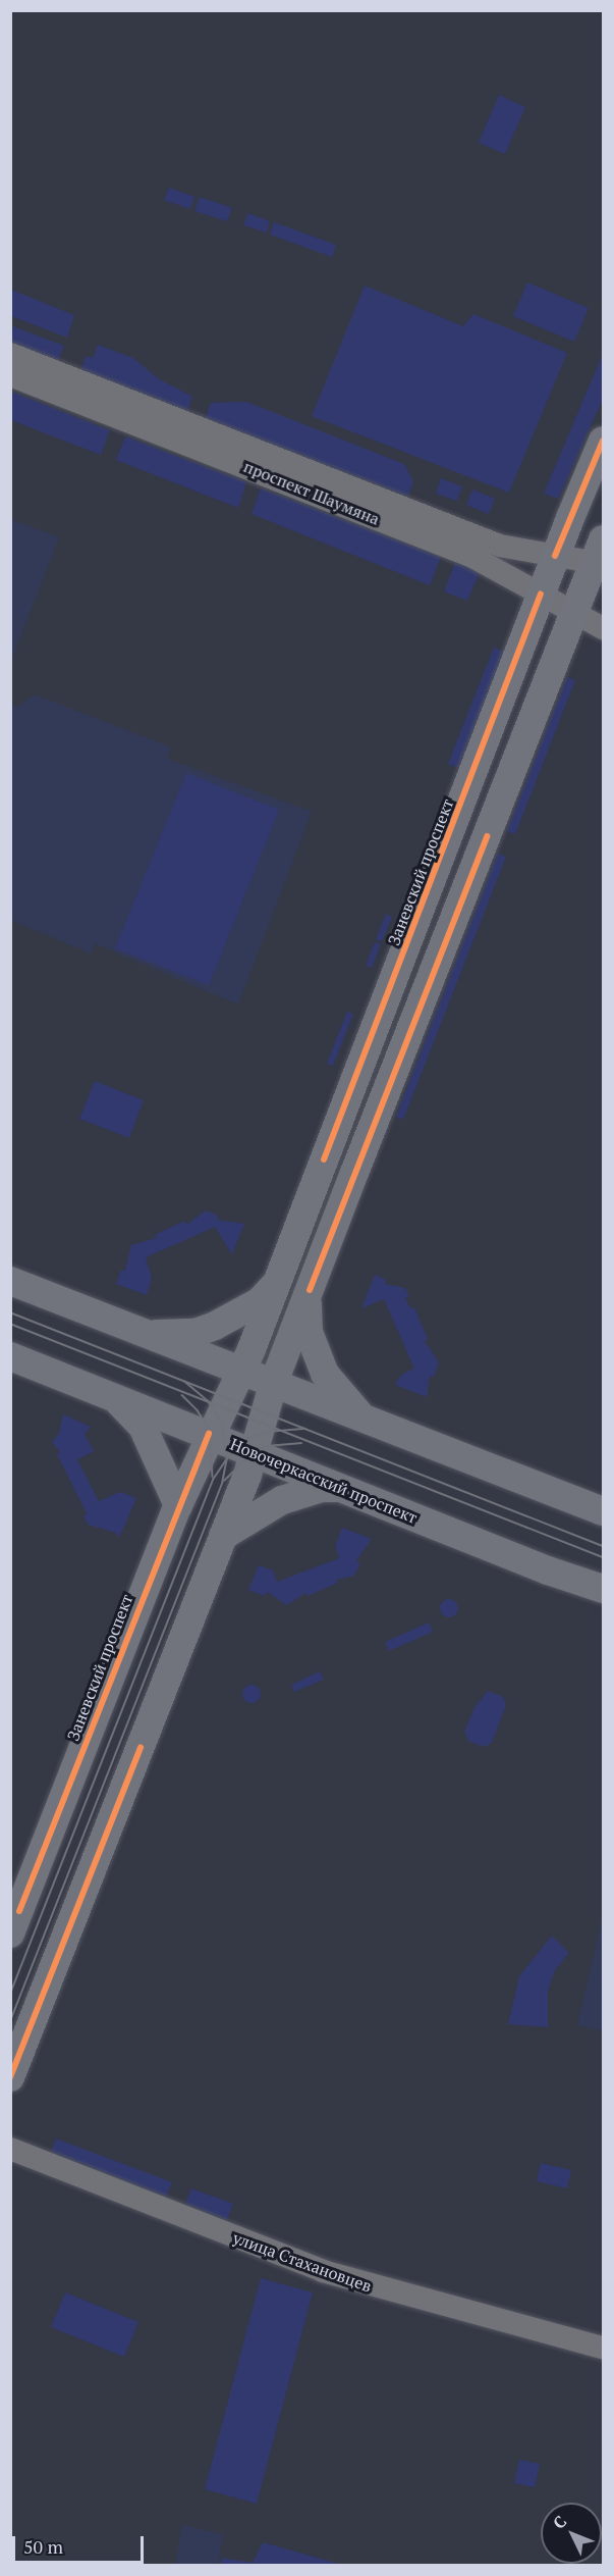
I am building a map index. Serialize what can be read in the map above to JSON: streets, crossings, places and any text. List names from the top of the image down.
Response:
{
  "streets": {
    "main road": ["Заневский проспект", "Новочеркасский проспект"],
    "street": ["проспект Шаумяна", "улица Стахановцев"]
  },
  "crossings": [
    ["проспект Шаумяна", "Заневский проспект"],
    ["Заневский проспект", "Новочеркасский проспект"]
  ],
  "scale_bar": "50 m",
  "north": "top left"
}
